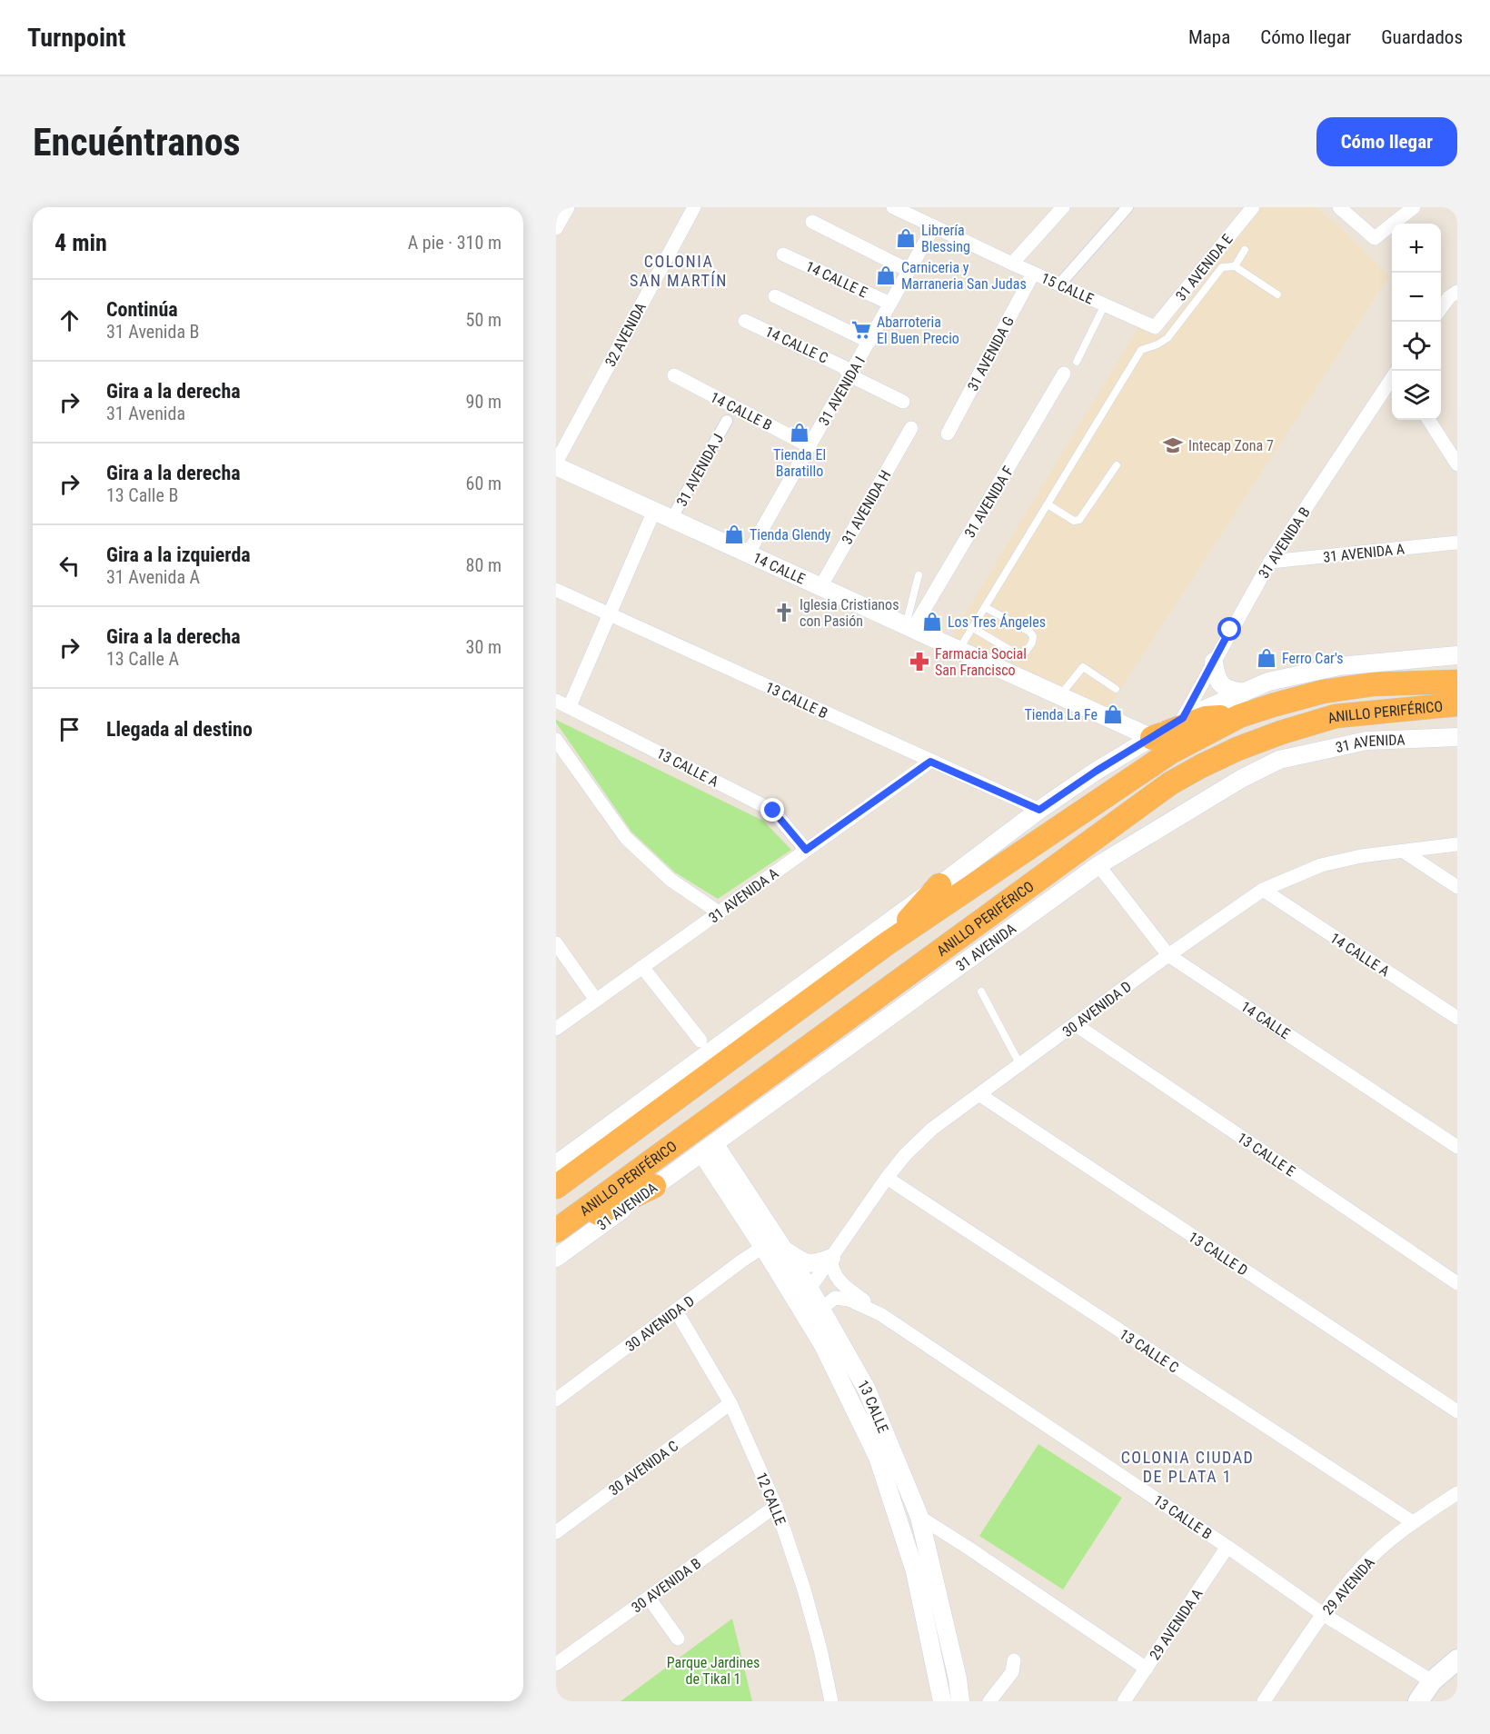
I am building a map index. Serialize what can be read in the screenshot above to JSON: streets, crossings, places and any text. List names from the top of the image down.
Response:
{
  "streets": {
    "highway": ["ANILLO PERIFÉRICO"],
    "street": [
      "31 AVENIDA E",
      "14 CALLE E",
      "15 CALLE",
      "32 AVENIDA",
      "14 CALLE C",
      "31 AVENIDA G",
      "31 AVENIDA I",
      "14 CALLE B",
      "31 AVENIDA J",
      "31 AVENIDA F",
      "31 AVENIDA H",
      "31 AVENIDA B",
      "31 AVENIDA A",
      "14 CALLE",
      "13 CALLE B",
      "31 AVENIDA",
      "13 CALLE A",
      "14 CALLE A",
      "30 AVENIDA D",
      "13 CALLE E",
      "13 CALLE D",
      "13 CALLE C",
      "13 CALLE",
      "30 AVENIDA C",
      "12 CALLE",
      "30 AVENIDA B",
      "29 AVENIDA",
      "29 AVENIDA A"
    ]
  },
  "crossings": [
    ["31 AVENIDA E", "15 CALLE"],
    ["14 CALLE E", "31 AVENIDA I"],
    ["15 CALLE", "31 AVENIDA G"],
    ["15 CALLE", "31 AVENIDA I"],
    ["32 AVENIDA", "14 CALLE"],
    ["14 CALLE C", "31 AVENIDA I"],
    ["31 AVENIDA I", "14 CALLE B"],
    ["31 AVENIDA I", "14 CALLE"],
    ["31 AVENIDA J", "14 CALLE"],
    ["31 AVENIDA F", "14 CALLE"],
    ["31 AVENIDA H", "14 CALLE"],
    ["31 AVENIDA B", "31 AVENIDA A"],
    ["31 AVENIDA A", "13 CALLE B"],
    ["31 AVENIDA A", "13 CALLE A"],
    ["14 CALLE", "31 AVENIDA"],
    ["14 CALLE", "30 AVENIDA D"],
    ["13 CALLE B", "30 AVENIDA D"],
    ["13 CALLE B", "13 CALLE"],
    ["13 CALLE B", "29 AVENIDA"],
    ["13 CALLE B", "29 AVENIDA A"],
    ["31 AVENIDA", "13 CALLE"],
    ["14 CALLE A", "30 AVENIDA D"],
    ["30 AVENIDA D", "13 CALLE E"],
    ["30 AVENIDA D", "13 CALLE D"],
    ["30 AVENIDA D", "13 CALLE C"],
    ["30 AVENIDA D", "13 CALLE"],
    ["30 AVENIDA D", "12 CALLE"],
    ["13 CALLE C", "29 AVENIDA"],
    ["30 AVENIDA C", "12 CALLE"],
    ["12 CALLE", "30 AVENIDA B"]
  ],
  "districts": ["COLONIA SAN MARTÍN", "COLONIA CIUDAD DE PLATA 1"],
  "parks": ["Parque Jardines de Tikal 1"],
  "places": {
    "shop": [
      "Librería Blessing",
      "Carniceria y Marraneria San Judas",
      "Tienda El Baratillo",
      "Tienda Glendy",
      "Los Tres Ángeles",
      "Ferro Car's",
      "Tienda La Fe"
    ],
    "supermarket": ["Abarroteria El Buen Precio"],
    "school or university": ["Intecap Zona 7"],
    "church": ["Iglesia Cristianos con Pasión"],
    "pharmacy": ["Farmacia Social San Francisco"]
  },
  "page": {
    "header": "Turnpoint",
    "nav": ["Mapa", "Cómo llegar", "Guardados"],
    "buttons": "Cómo llegar",
    "title": "Encuéntranos",
    "heading": ["4 min", "A pie · 310 m"],
    "map_buttons": ["+", "−"],
    "list": [
      ["Continúa", "31 Avenida B", "50 m"],
      ["Gira a la derecha", "31 Avenida", "90 m"],
      ["Gira a la derecha", "13 Calle B", "60 m"],
      ["Gira a la izquierda", "31 Avenida A", "80 m"],
      ["Gira a la derecha", "13 Calle A", "30 m"],
      "Llegada al destino"
    ]
  }
}
